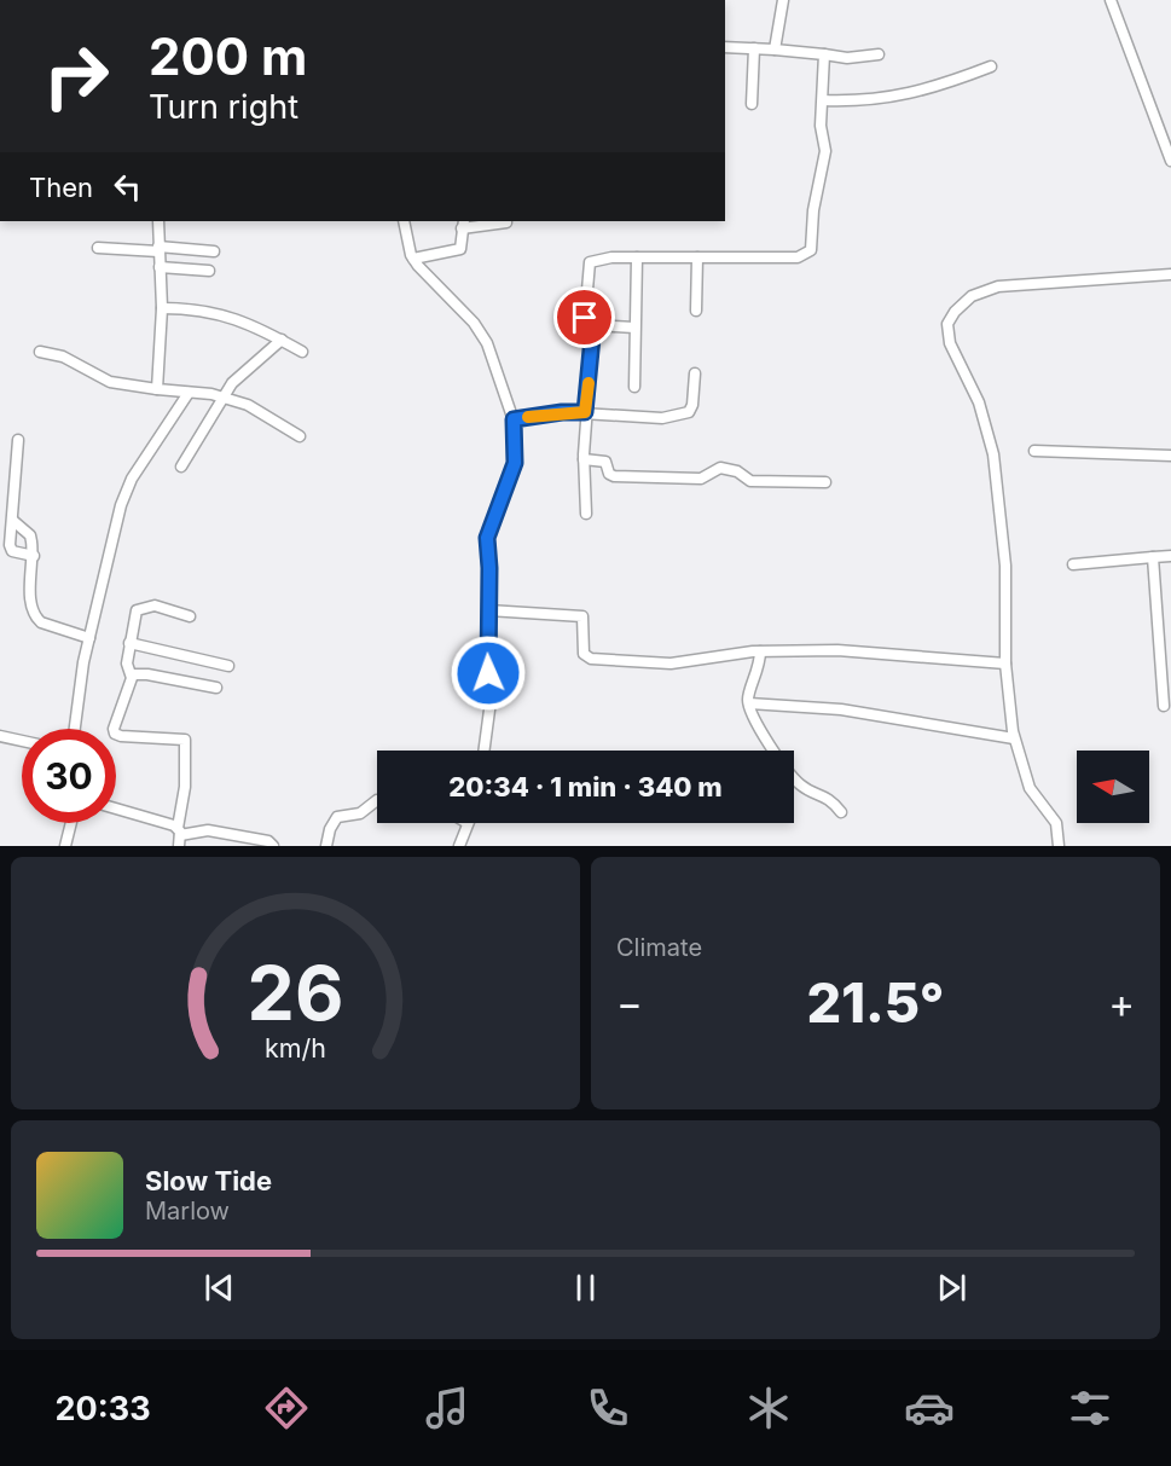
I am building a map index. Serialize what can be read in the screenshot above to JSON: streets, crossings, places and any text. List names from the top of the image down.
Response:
{
  "north": "left",
  "page": {
    "turn": ["200 m", "Turn right"],
    "then": "Then",
    "limit": "30",
    "trip": "20:34 · 1 min · 340 m",
    "tile": "Climate",
    "heat": ["−", "21.5°", "+"],
    "song": ["Slow Tide", "Marlow"],
    "tabs": "20:33",
    "gauge": ["26", "km/h"]
  }
}
